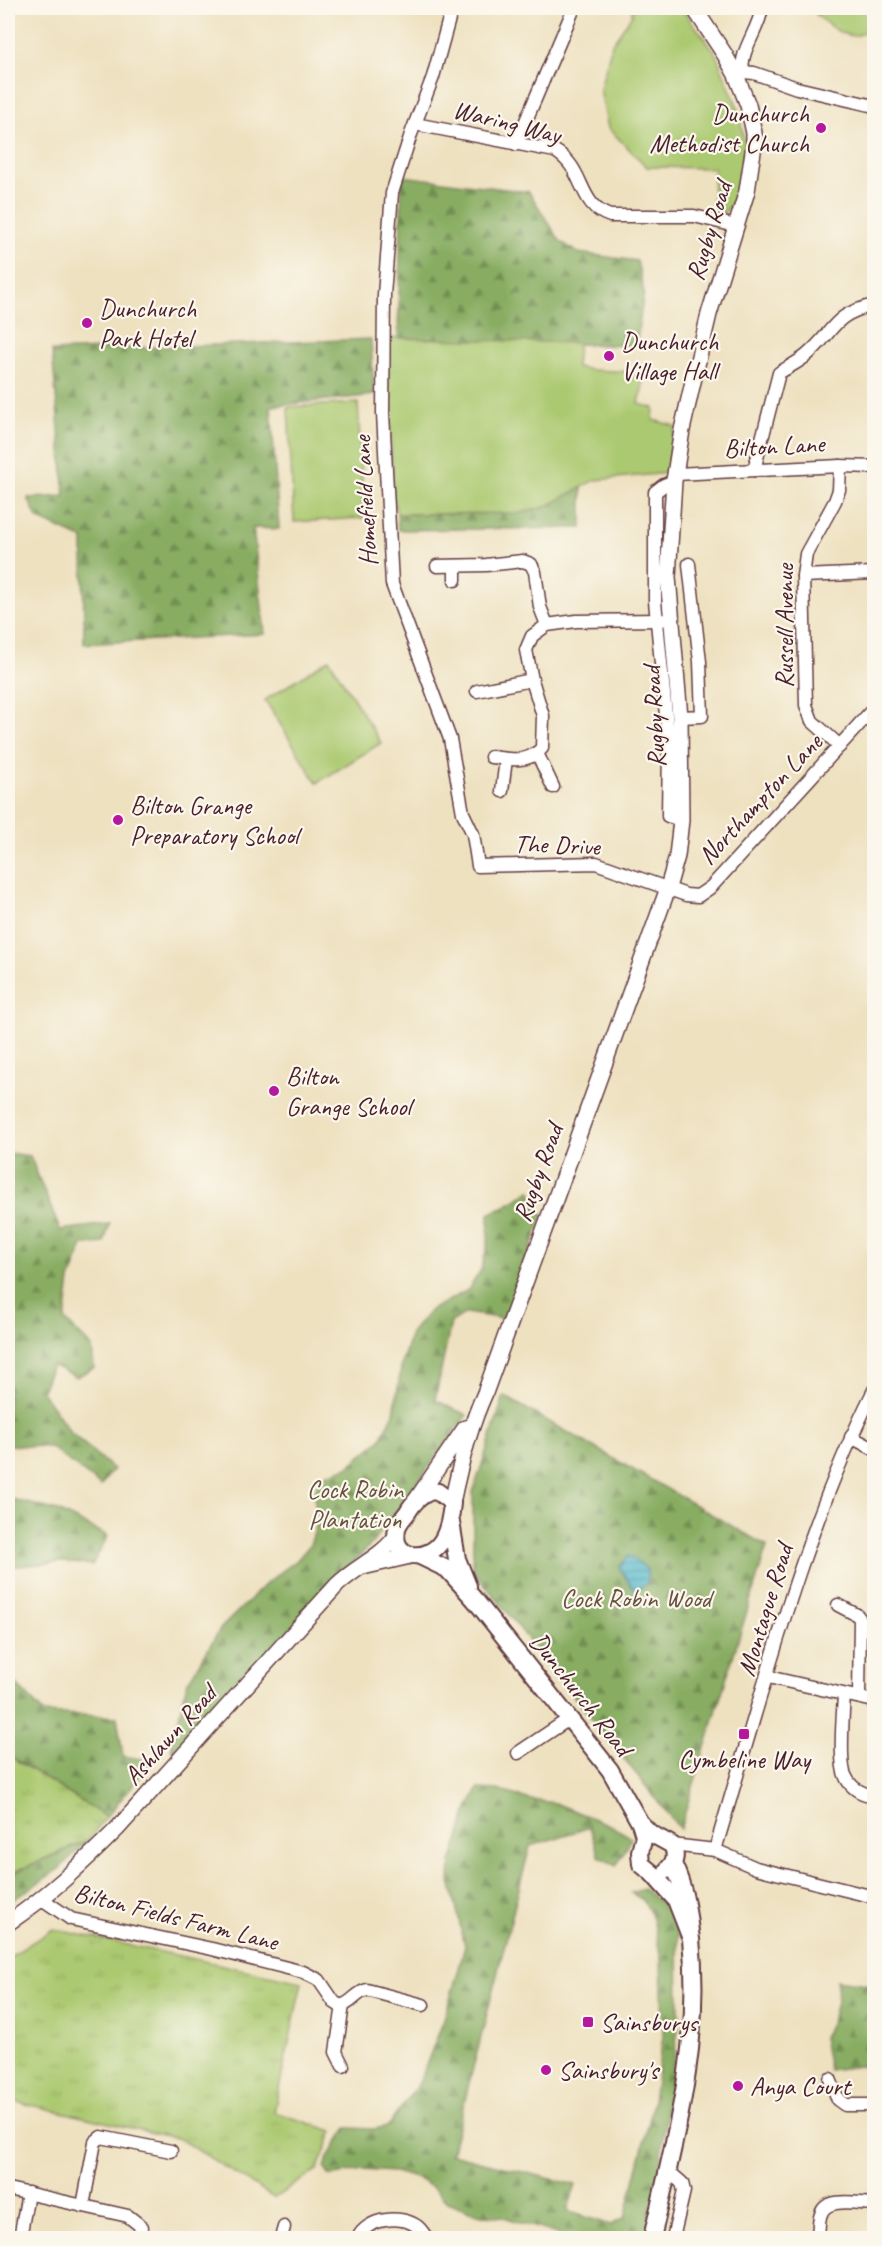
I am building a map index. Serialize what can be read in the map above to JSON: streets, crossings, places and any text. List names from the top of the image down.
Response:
{
  "streets": {
    "highway": ["Dunchurch Road"],
    "main road": ["Rugby Road", "Ashlawn Road"],
    "street": [
      "Waring Way",
      "Bilton Lane",
      "Homefield Lane",
      "Russell Avenue",
      "Northampton Lane",
      "The Drive",
      "Montague Road",
      "Bilton Fields Farm Lane"
    ]
  },
  "crossings": [
    ["Waring Way", "Rugby Road"],
    ["Waring Way", "Homefield Lane"],
    ["Rugby Road", "Bilton Lane"],
    ["Rugby Road", "Northampton Lane"],
    ["Rugby Road", "The Drive"],
    ["Rugby Road", "Dunchurch Road"],
    ["Bilton Lane", "Russell Avenue"],
    ["Homefield Lane", "The Drive"],
    ["Russell Avenue", "Northampton Lane"],
    ["Northampton Lane", "The Drive"],
    ["Dunchurch Road", "Ashlawn Road"],
    ["Ashlawn Road", "Bilton Fields Farm Lane"]
  ],
  "parks": ["Cock Robin Plantation", "Cock Robin Wood"],
  "places": {
    "other": [
      "Dunchurch Methodist Church",
      "Dunchurch Park Hotel",
      "Dunchurch Village Hall",
      "Bilton Grange Preparatory School",
      "Bilton Grange School",
      "Sainsbury's",
      "Anya Court"
    ],
    "transit": ["Cymbeline Way", "Sainsburys"]
  }
}
